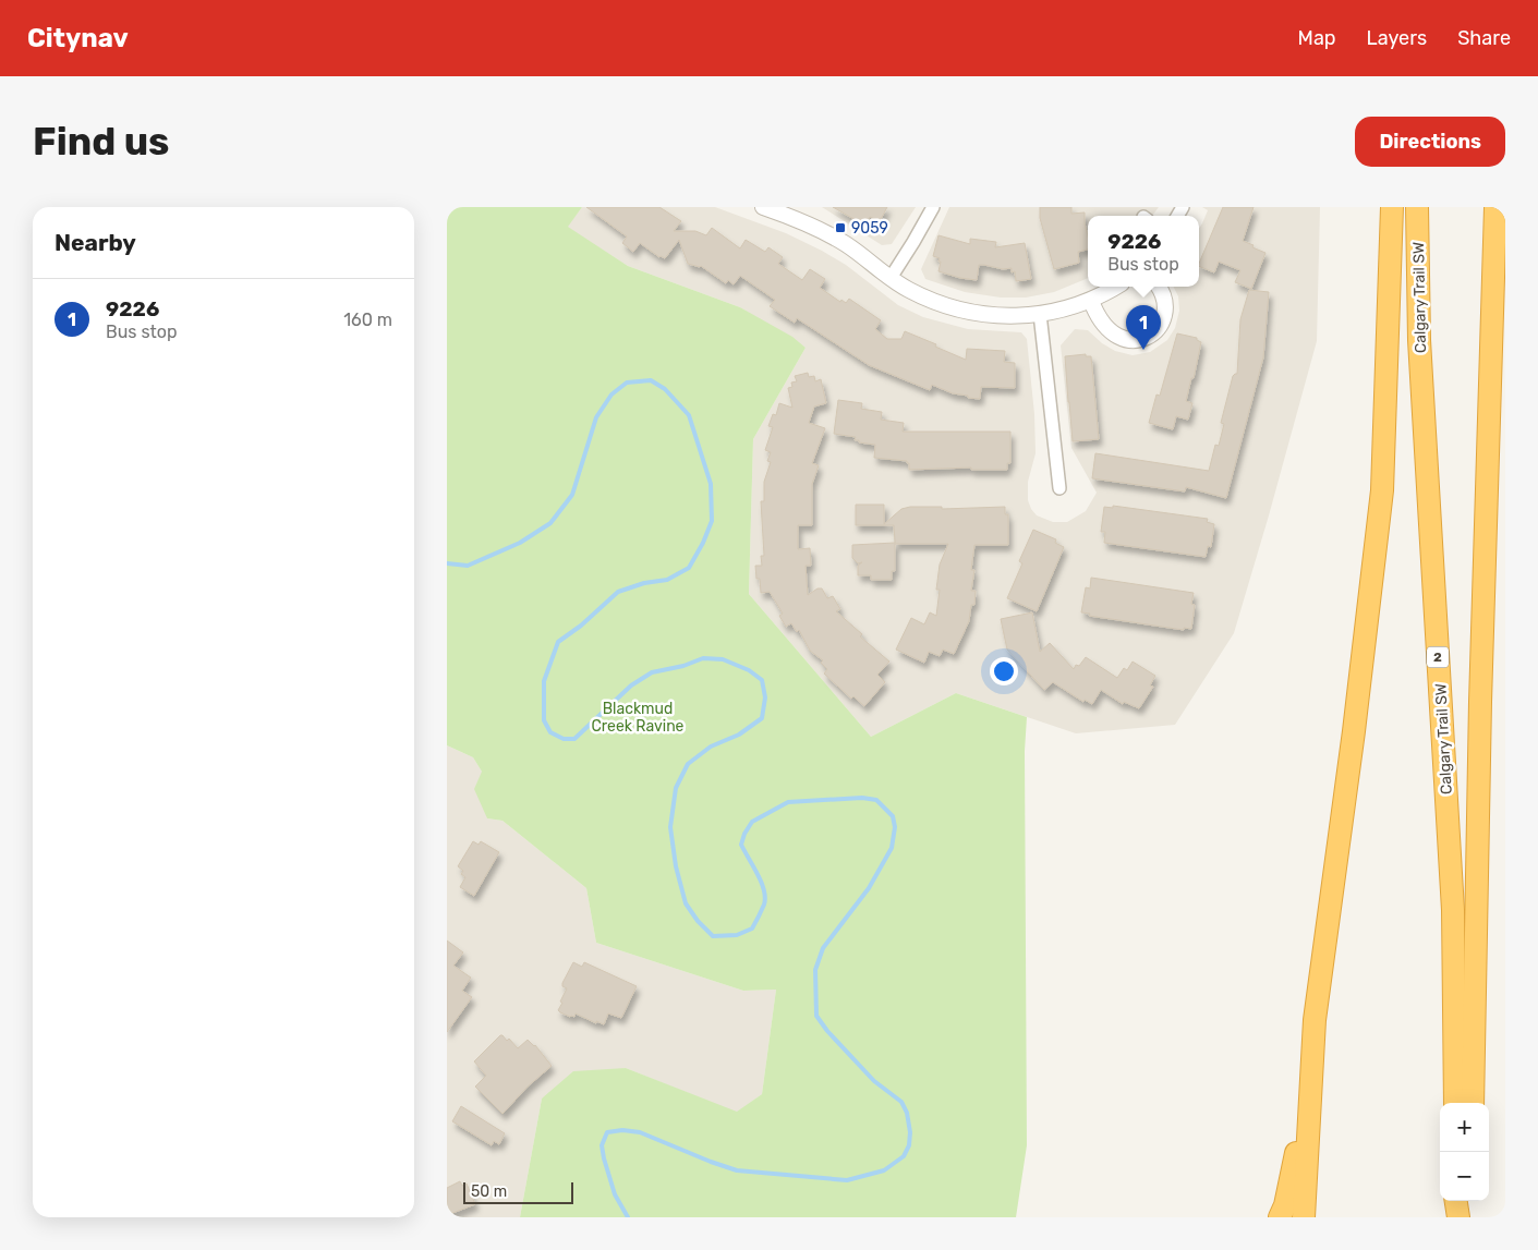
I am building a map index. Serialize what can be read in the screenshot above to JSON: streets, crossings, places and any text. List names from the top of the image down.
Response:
{
  "streets": {
    "highway": ["Calgary Trail SW", "2"]
  },
  "parks": ["Blackmud Creek Ravine"],
  "places": {
    "transit": ["9059"]
  },
  "scale_bar": "50 m",
  "page": {
    "header": "Citynav",
    "nav": ["Map", "Layers", "Share"],
    "buttons": "Directions",
    "title": "Find us",
    "heading": "Nearby",
    "popup": ["9226", "Bus stop"],
    "list": [
      {
        "mark": "1",
        "name": "9226",
        "note": "Bus stop",
        "value": "160 m"
      }
    ],
    "pins": "1",
    "map_buttons": ["+", "−"],
    "scale": "50 m"
  }
}
